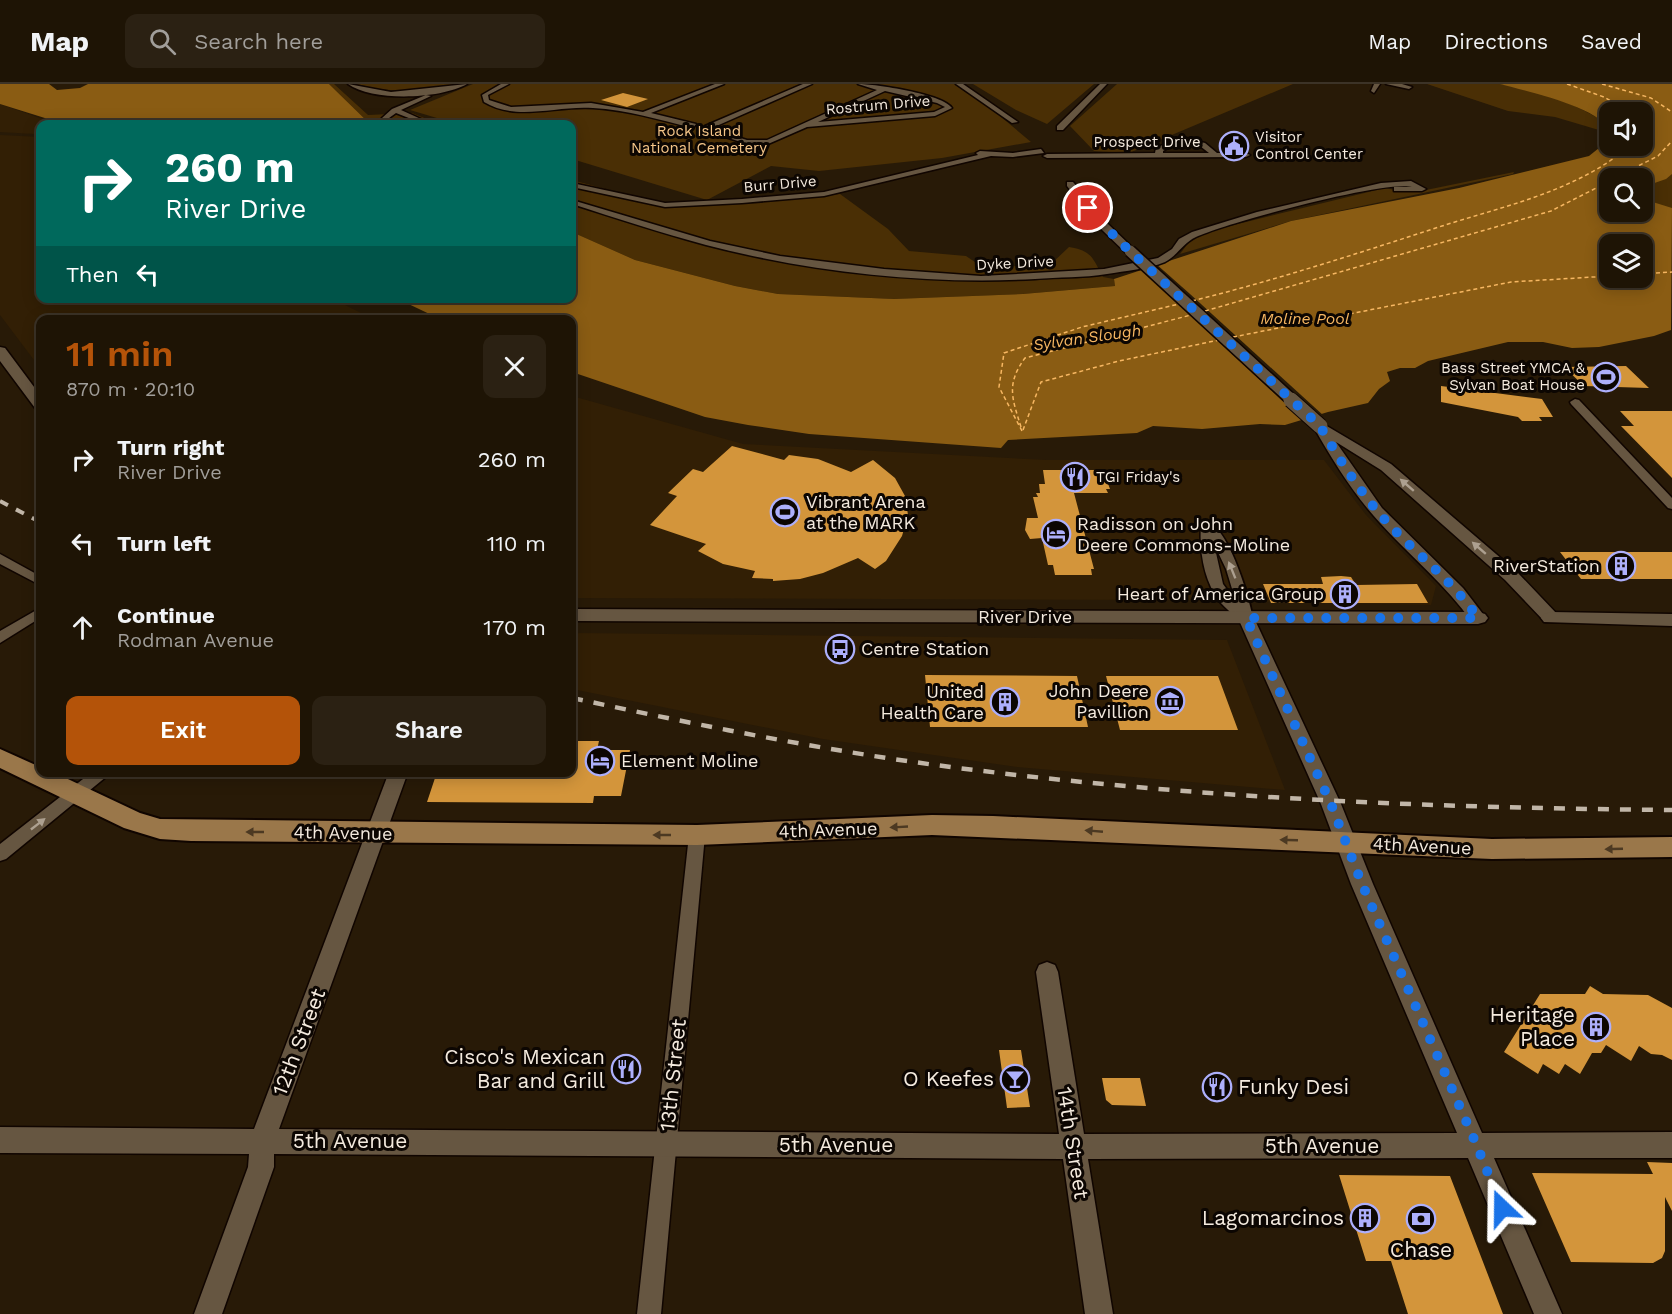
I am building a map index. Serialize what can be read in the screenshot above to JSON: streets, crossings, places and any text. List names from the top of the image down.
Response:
{
  "streets": {
    "main road": ["River Drive", "4th Avenue"],
    "street": [
      "Rostrum Drive",
      "Prospect Drive",
      "Burr Drive",
      "Dyke Drive",
      "12th Street",
      "13th Street",
      "5th Avenue",
      "14th Street"
    ]
  },
  "crossings": [
    ["Prospect Drive", "Burr Drive"],
    ["4th Avenue", "12th Street"],
    ["4th Avenue", "13th Street"],
    ["12th Street", "5th Avenue"],
    ["13th Street", "5th Avenue"],
    ["5th Avenue", "14th Street"]
  ],
  "one_way": ["4th Avenue"],
  "water": ["Moline Pool", "Sylvan Slough"],
  "parks": ["Rock Island National Cemetery"],
  "places": {
    "public building": ["Visitor Control Center"],
    "sports": ["Bass Street YMCA & Sylvan Boat House", "Vibrant Arena at the MARK"],
    "restaurant": ["TGI Friday's", "Cisco's Mexican Bar and Grill", "Funky Desi"],
    "hotel": ["Radisson on John Deere Commons-Moline", "Element Moline"],
    "building": [
      "RiverStation",
      "Heart of America Group",
      "United Health Care",
      "Heritage Place",
      "Lagomarcinos"
    ],
    "bus stop": ["Centre Station"],
    "museum": ["John Deere Pavillion"],
    "bar": ["O Keefes"],
    "bank": ["Chase"]
  },
  "page": {
    "header": "Map",
    "search": "Search here",
    "nav": ["Map", "Directions", "Saved"],
    "turn": ["260 m", "River Drive"],
    "then": "Then",
    "heading": ["11 min", "870 m · 20:10"],
    "list": [
      {
        "name": "Turn right",
        "note": "River Drive",
        "value": "260 m"
      },
      {
        "name": "Turn left",
        "value": "110 m"
      },
      {
        "name": "Continue",
        "note": "Rodman Avenue",
        "value": "170 m"
      }
    ],
    "buttons": ["Exit", "Share"]
  }
}
